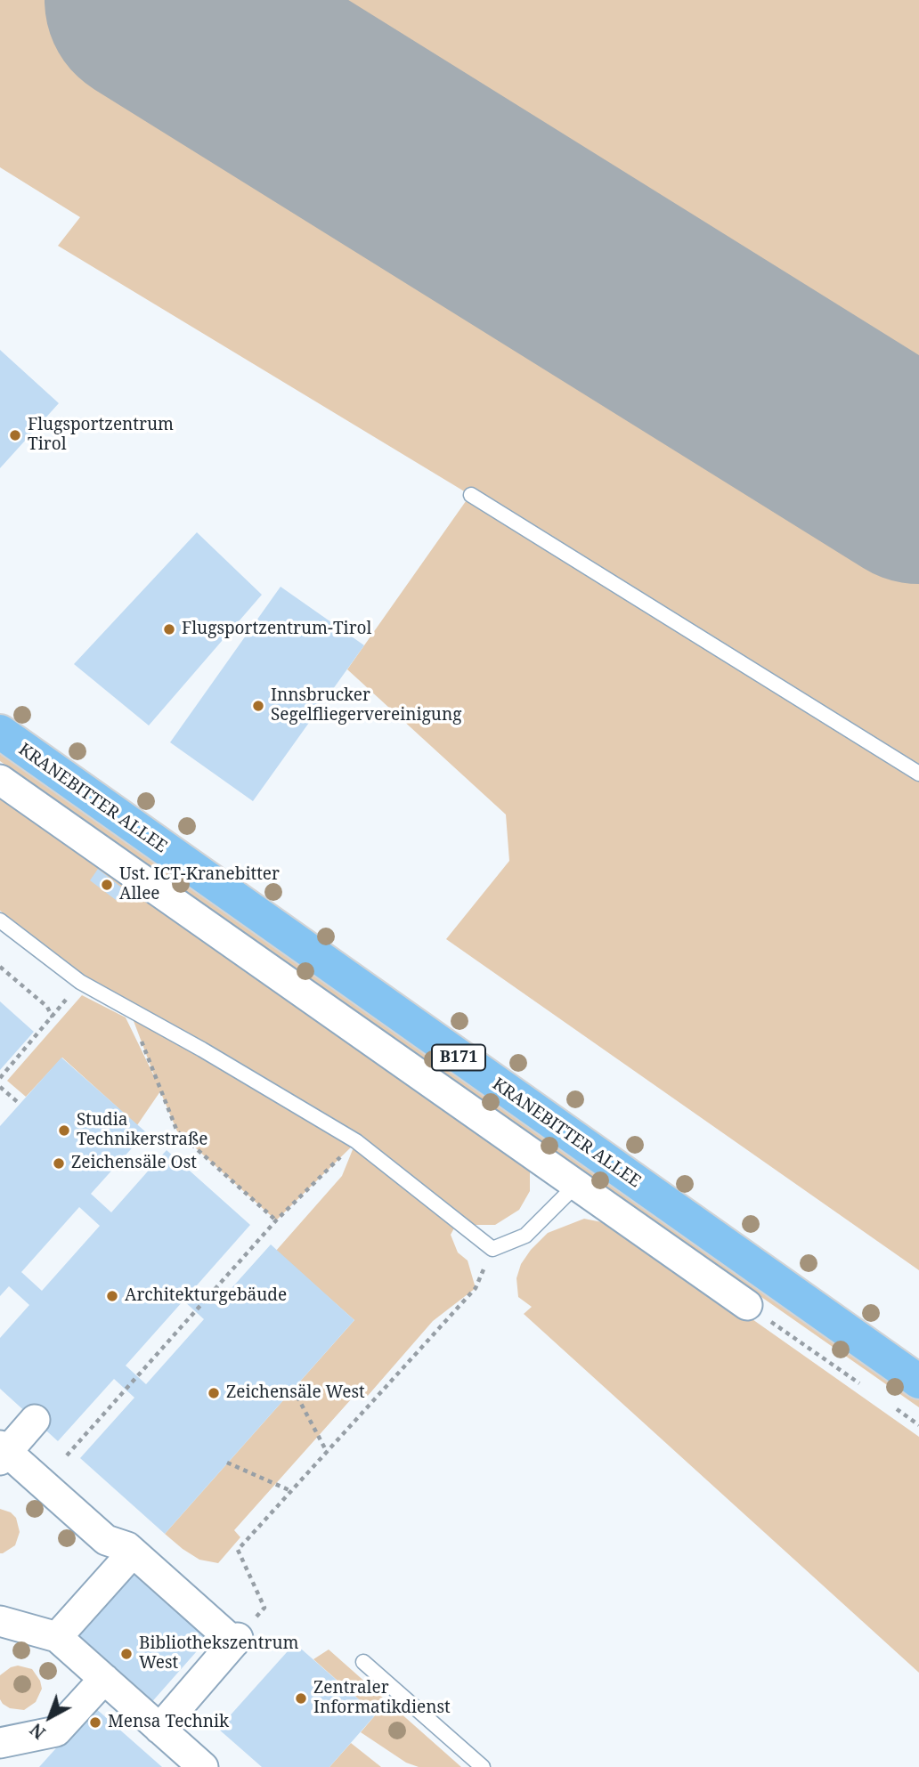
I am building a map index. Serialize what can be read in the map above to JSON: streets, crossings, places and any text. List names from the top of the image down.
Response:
{
  "streets": {
    "main road": ["KRANEBITTER ALLEE", "B171"]
  },
  "places": [
    "Flugsportzentrum Tirol",
    "Flugsportzentrum-Tirol",
    "Innsbrucker Segelfliegervereinigung",
    "Ust. ICT-Kranebitter Allee",
    "Studia Technikerstraße",
    "Zeichensäle Ost",
    "Architekturgebäude",
    "Zeichensäle West",
    "Bibliothekszentrum West",
    "Zentraler Informatikdienst",
    "Mensa Technik"
  ],
  "north": "bottom left"
}
